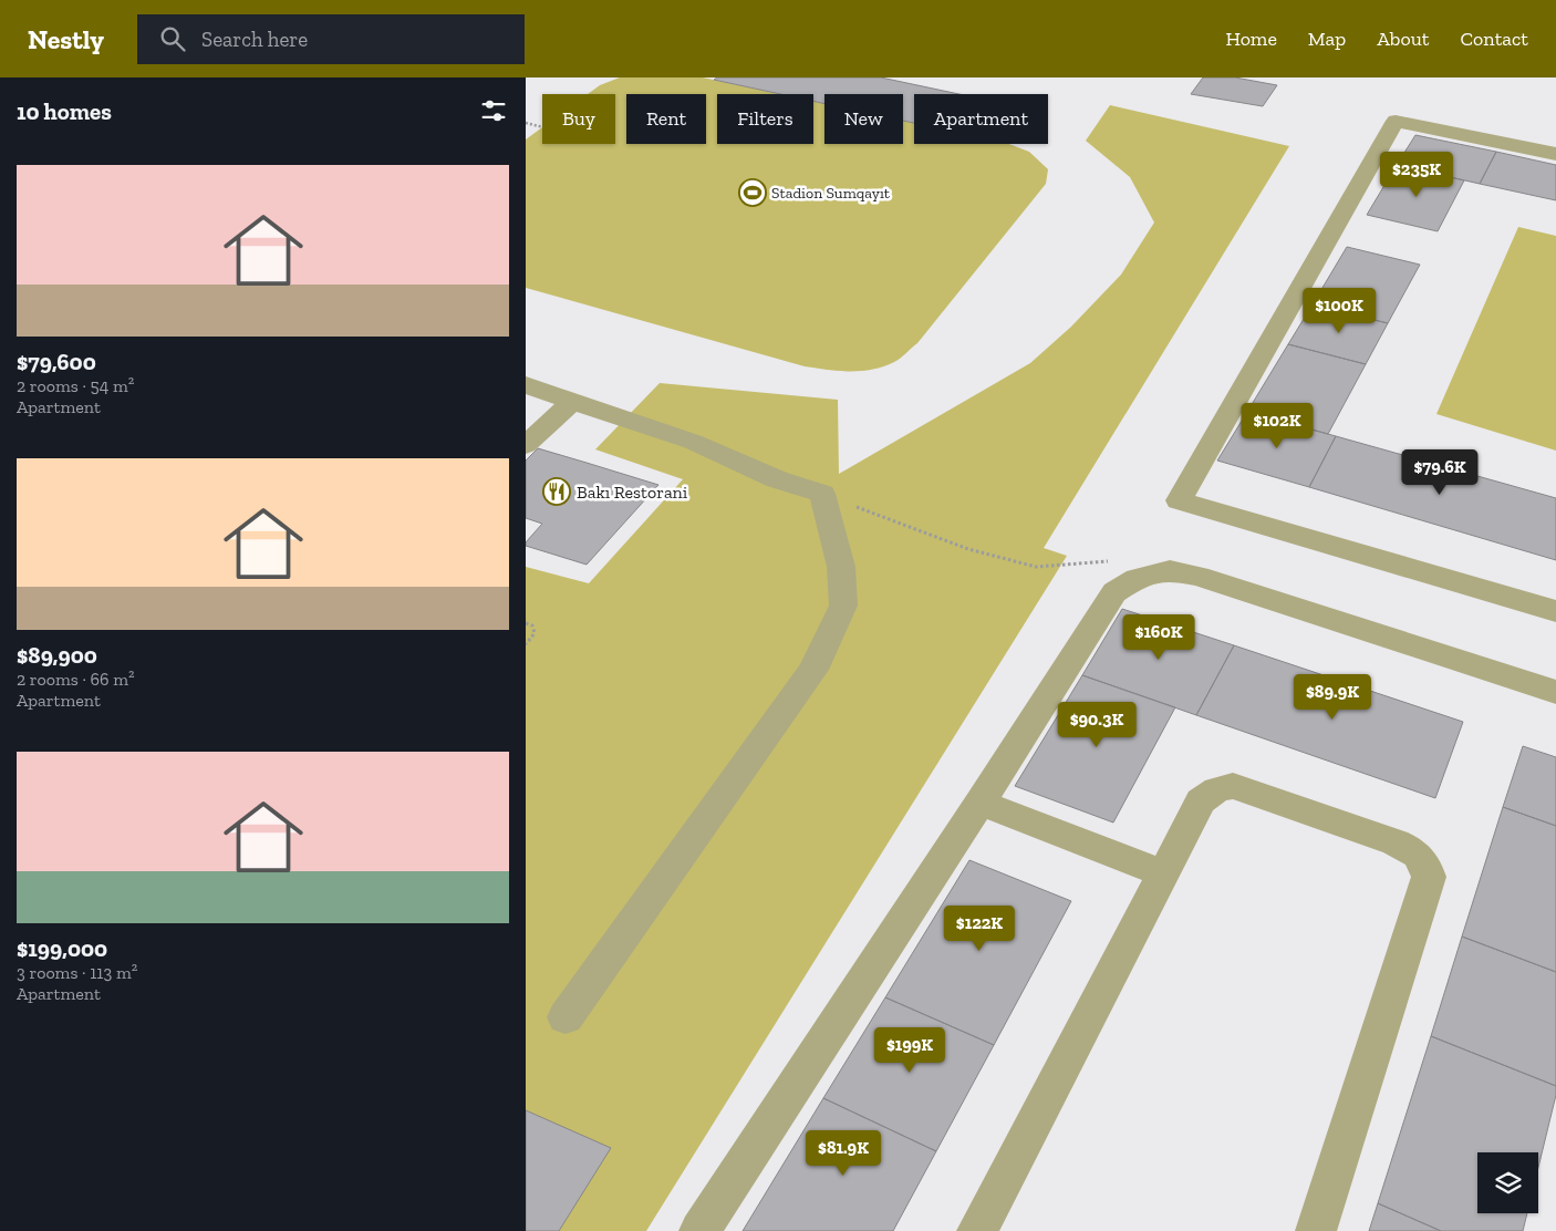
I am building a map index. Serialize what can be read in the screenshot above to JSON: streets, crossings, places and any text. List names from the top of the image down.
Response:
{
  "places": {
    "sports": ["Stadion Sumqayıt"],
    "restaurant": ["Bakı Restorani"]
  },
  "page": {
    "header": "Nestly",
    "search": "Search here",
    "nav": [
      "Home",
      "Map",
      "About",
      "Contact"
    ],
    "heading": "10 homes",
    "chip": [
      "Buy",
      "Rent",
      "Filters",
      "New",
      "Apartment"
    ],
    "list": [
      {
        "name": "$79,600",
        "note": "2 rooms · 54 m² · Apartment"
      },
      {
        "name": "$89,900",
        "note": "2 rooms · 66 m² · Apartment"
      },
      {
        "name": "$199,000",
        "note": "3 rooms · 113 m² · Apartment"
      }
    ],
    "price": [
      "$235K",
      "$100K",
      "$102K",
      "$79.6K",
      "$160K",
      "$89.9K",
      "$90.3K",
      "$122K",
      "$199K",
      "$81.9K"
    ]
  }
}
